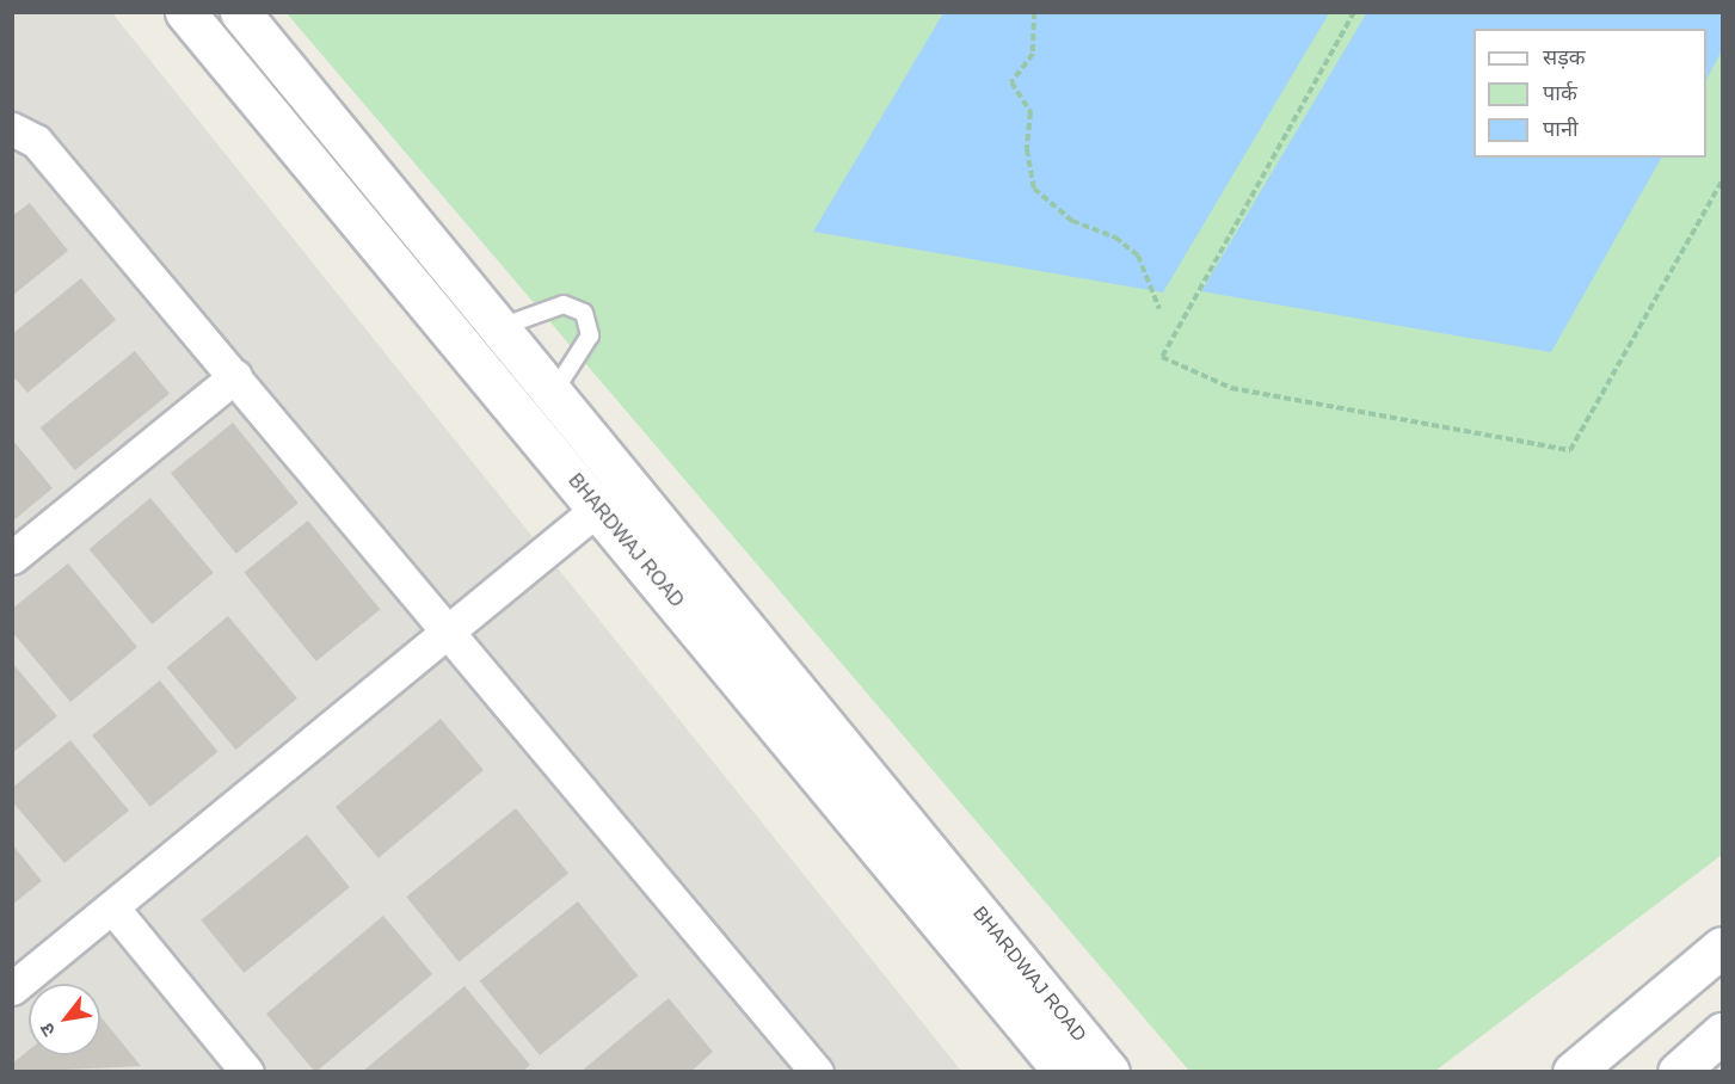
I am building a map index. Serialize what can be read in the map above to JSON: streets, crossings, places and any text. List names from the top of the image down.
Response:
{
  "streets": {
    "street": ["BHARDWAJ ROAD"]
  },
  "legend": ["सड़क", "पार्क", "पानी"],
  "north": "bottom left"
}
